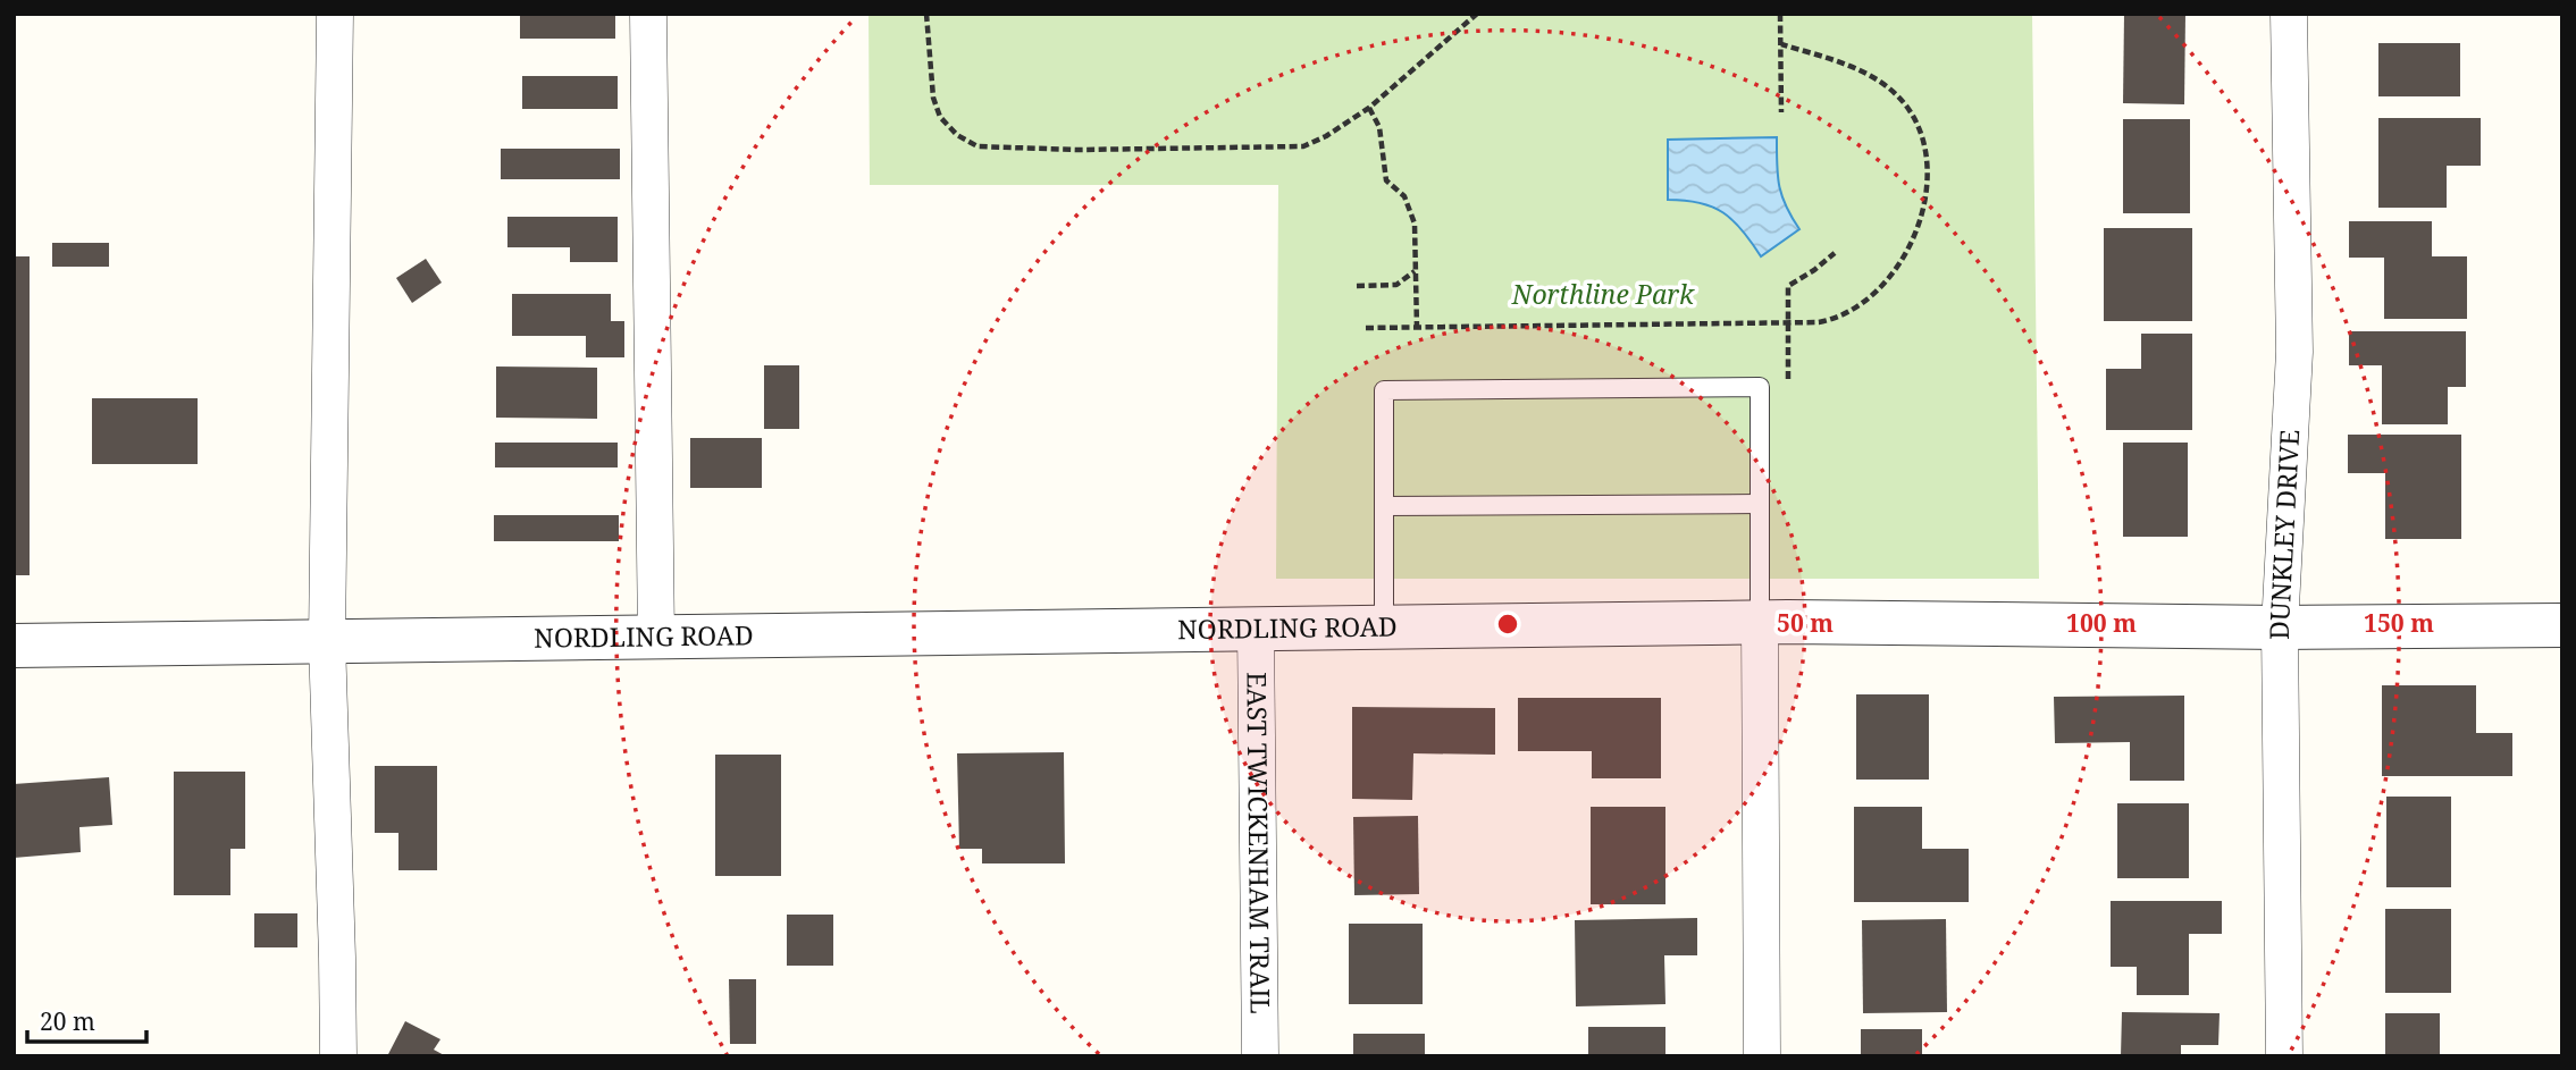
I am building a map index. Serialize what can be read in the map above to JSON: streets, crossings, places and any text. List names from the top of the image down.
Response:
{
  "streets": {
    "street": ["DUNKLEY DRIVE", "NORDLING ROAD", "EAST TWICKENHAM TRAIL"]
  },
  "crossings": [
    ["DUNKLEY DRIVE", "NORDLING ROAD"],
    ["NORDLING ROAD", "EAST TWICKENHAM TRAIL"]
  ],
  "parks": ["Northline Park"],
  "scale_bar": "20 m",
  "rings": ["50 m", "100 m", "150 m"]
}
